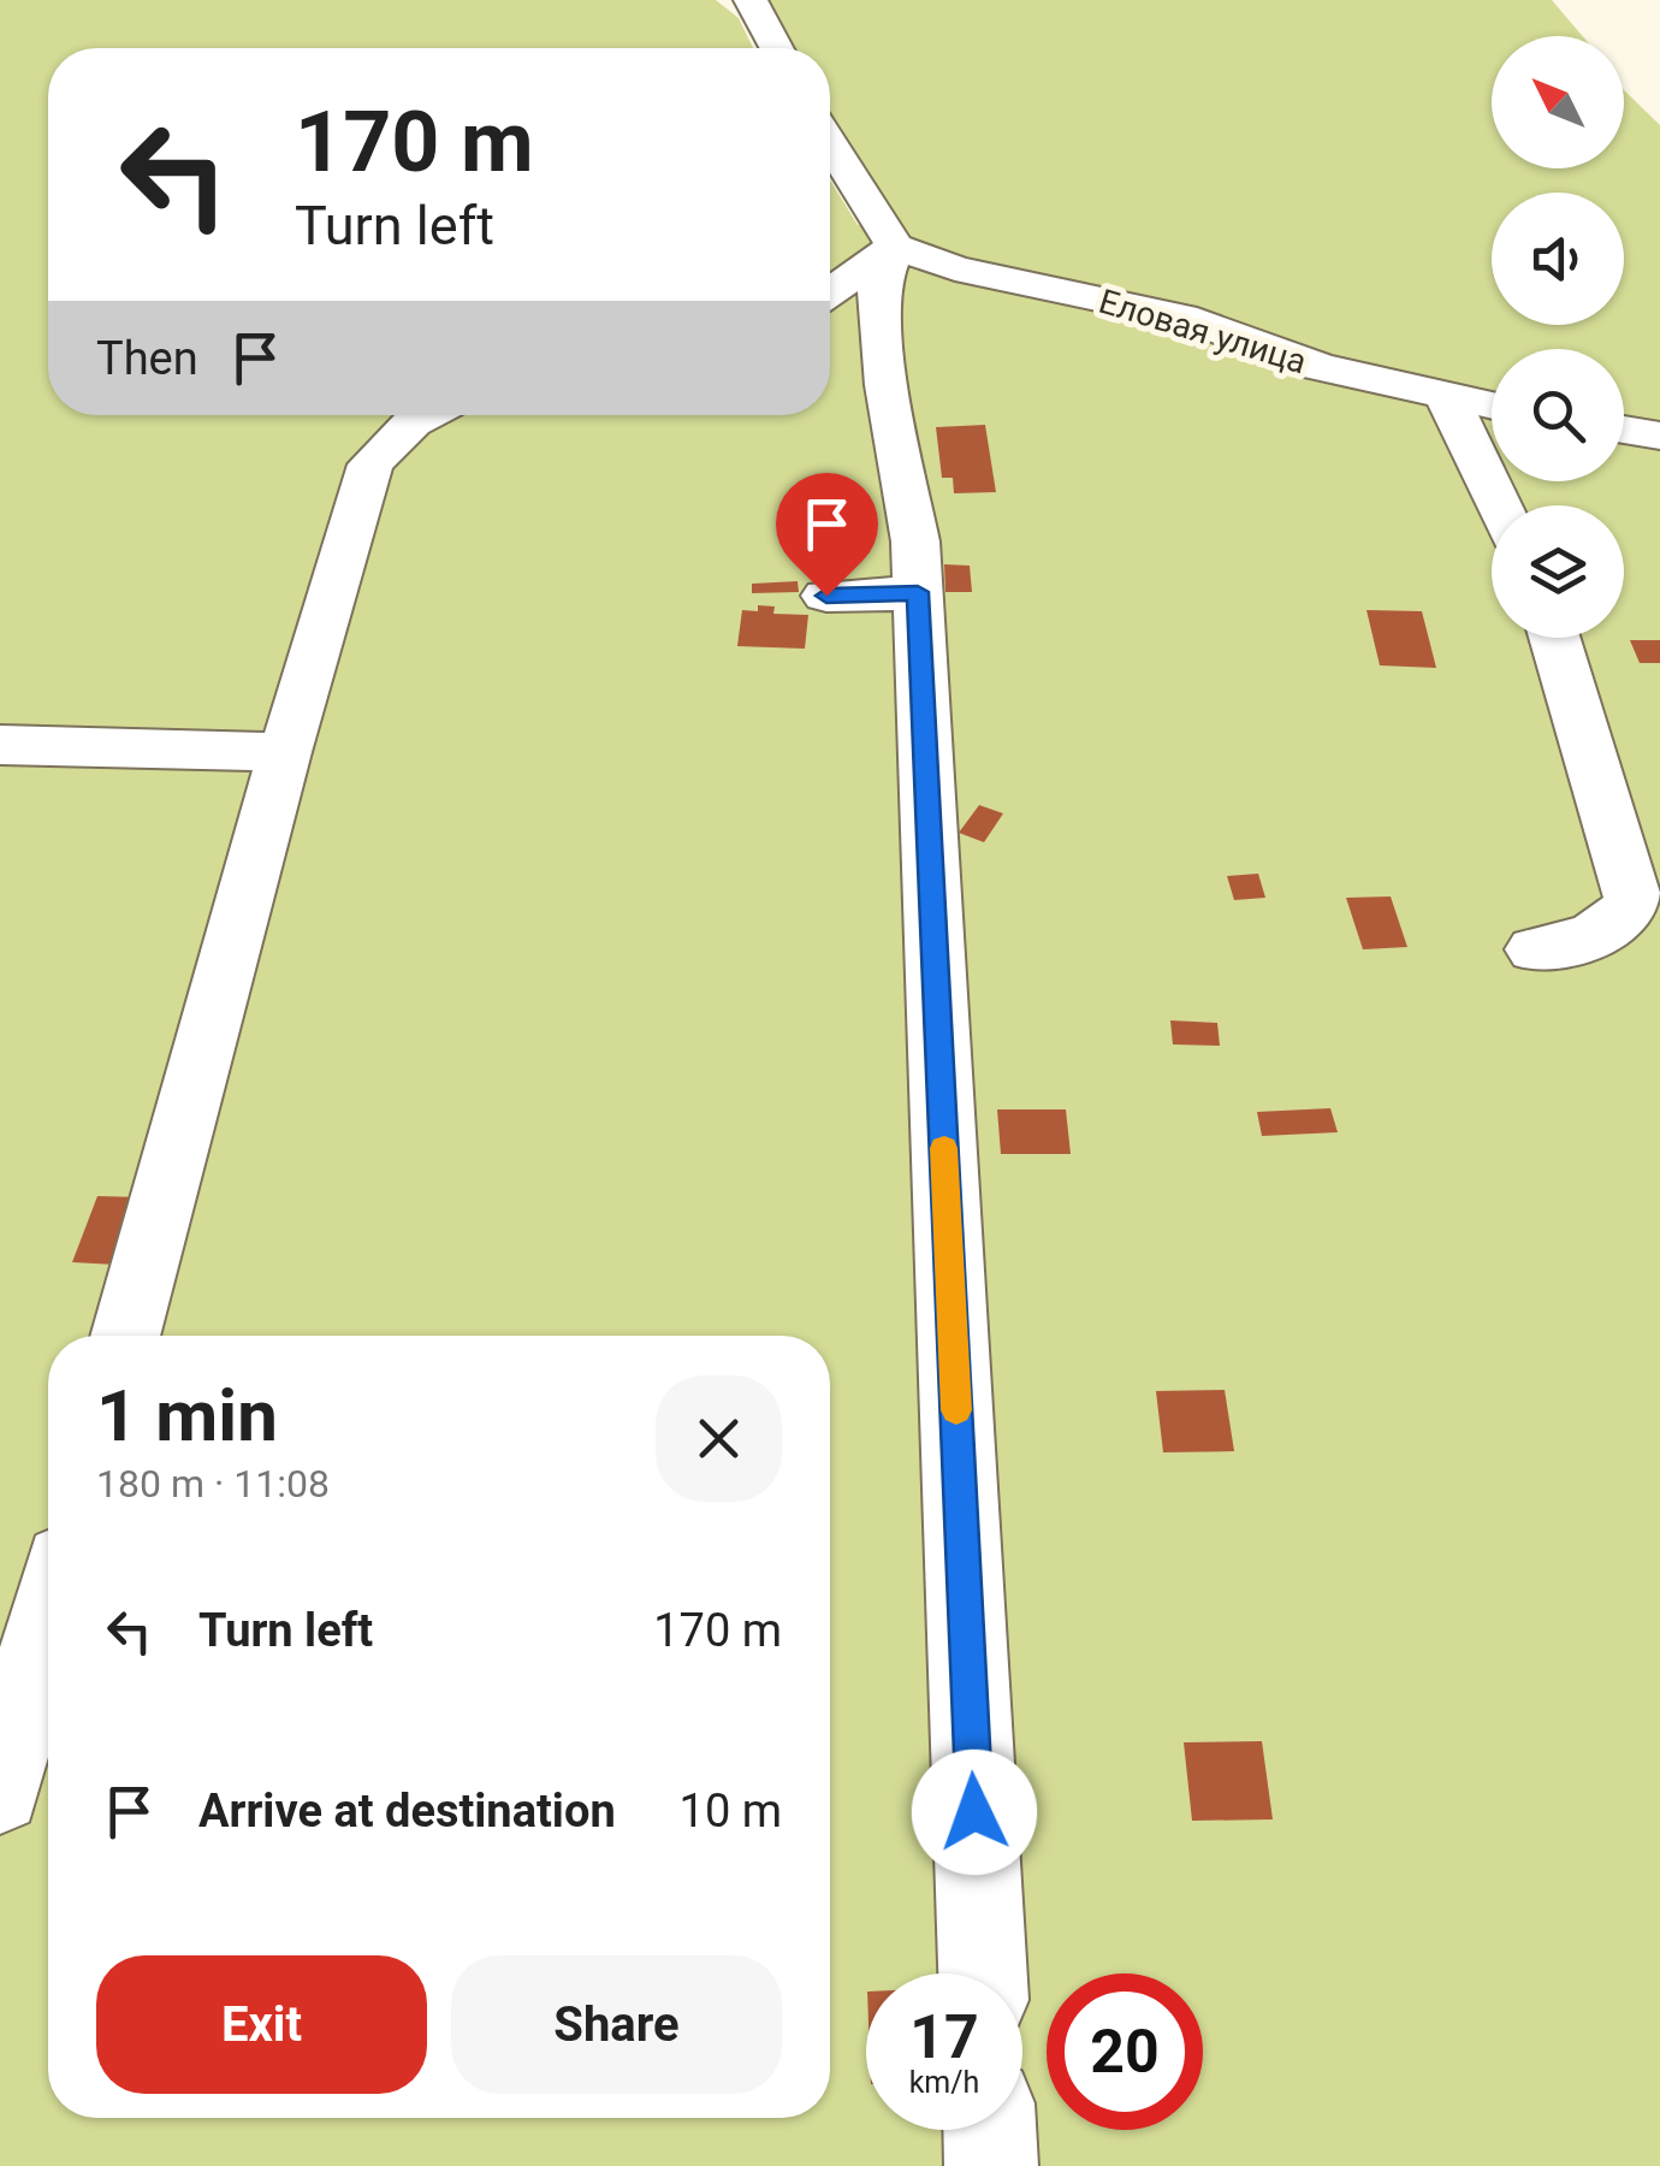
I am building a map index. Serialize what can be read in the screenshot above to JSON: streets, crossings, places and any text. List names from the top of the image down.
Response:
{
  "streets": {
    "street": ["Еловая улица"]
  },
  "north": "top left",
  "page": {
    "turn": ["170 m", "Turn left"],
    "then": "Then",
    "heading": ["1 min", "180 m · 11:08"],
    "list": [
      {
        "name": "Turn left",
        "value": "170 m"
      },
      {
        "name": "Arrive at destination",
        "value": "10 m"
      }
    ],
    "buttons": ["Exit", "Share"],
    "speed": "17 km/h",
    "limit": "20"
  }
}
